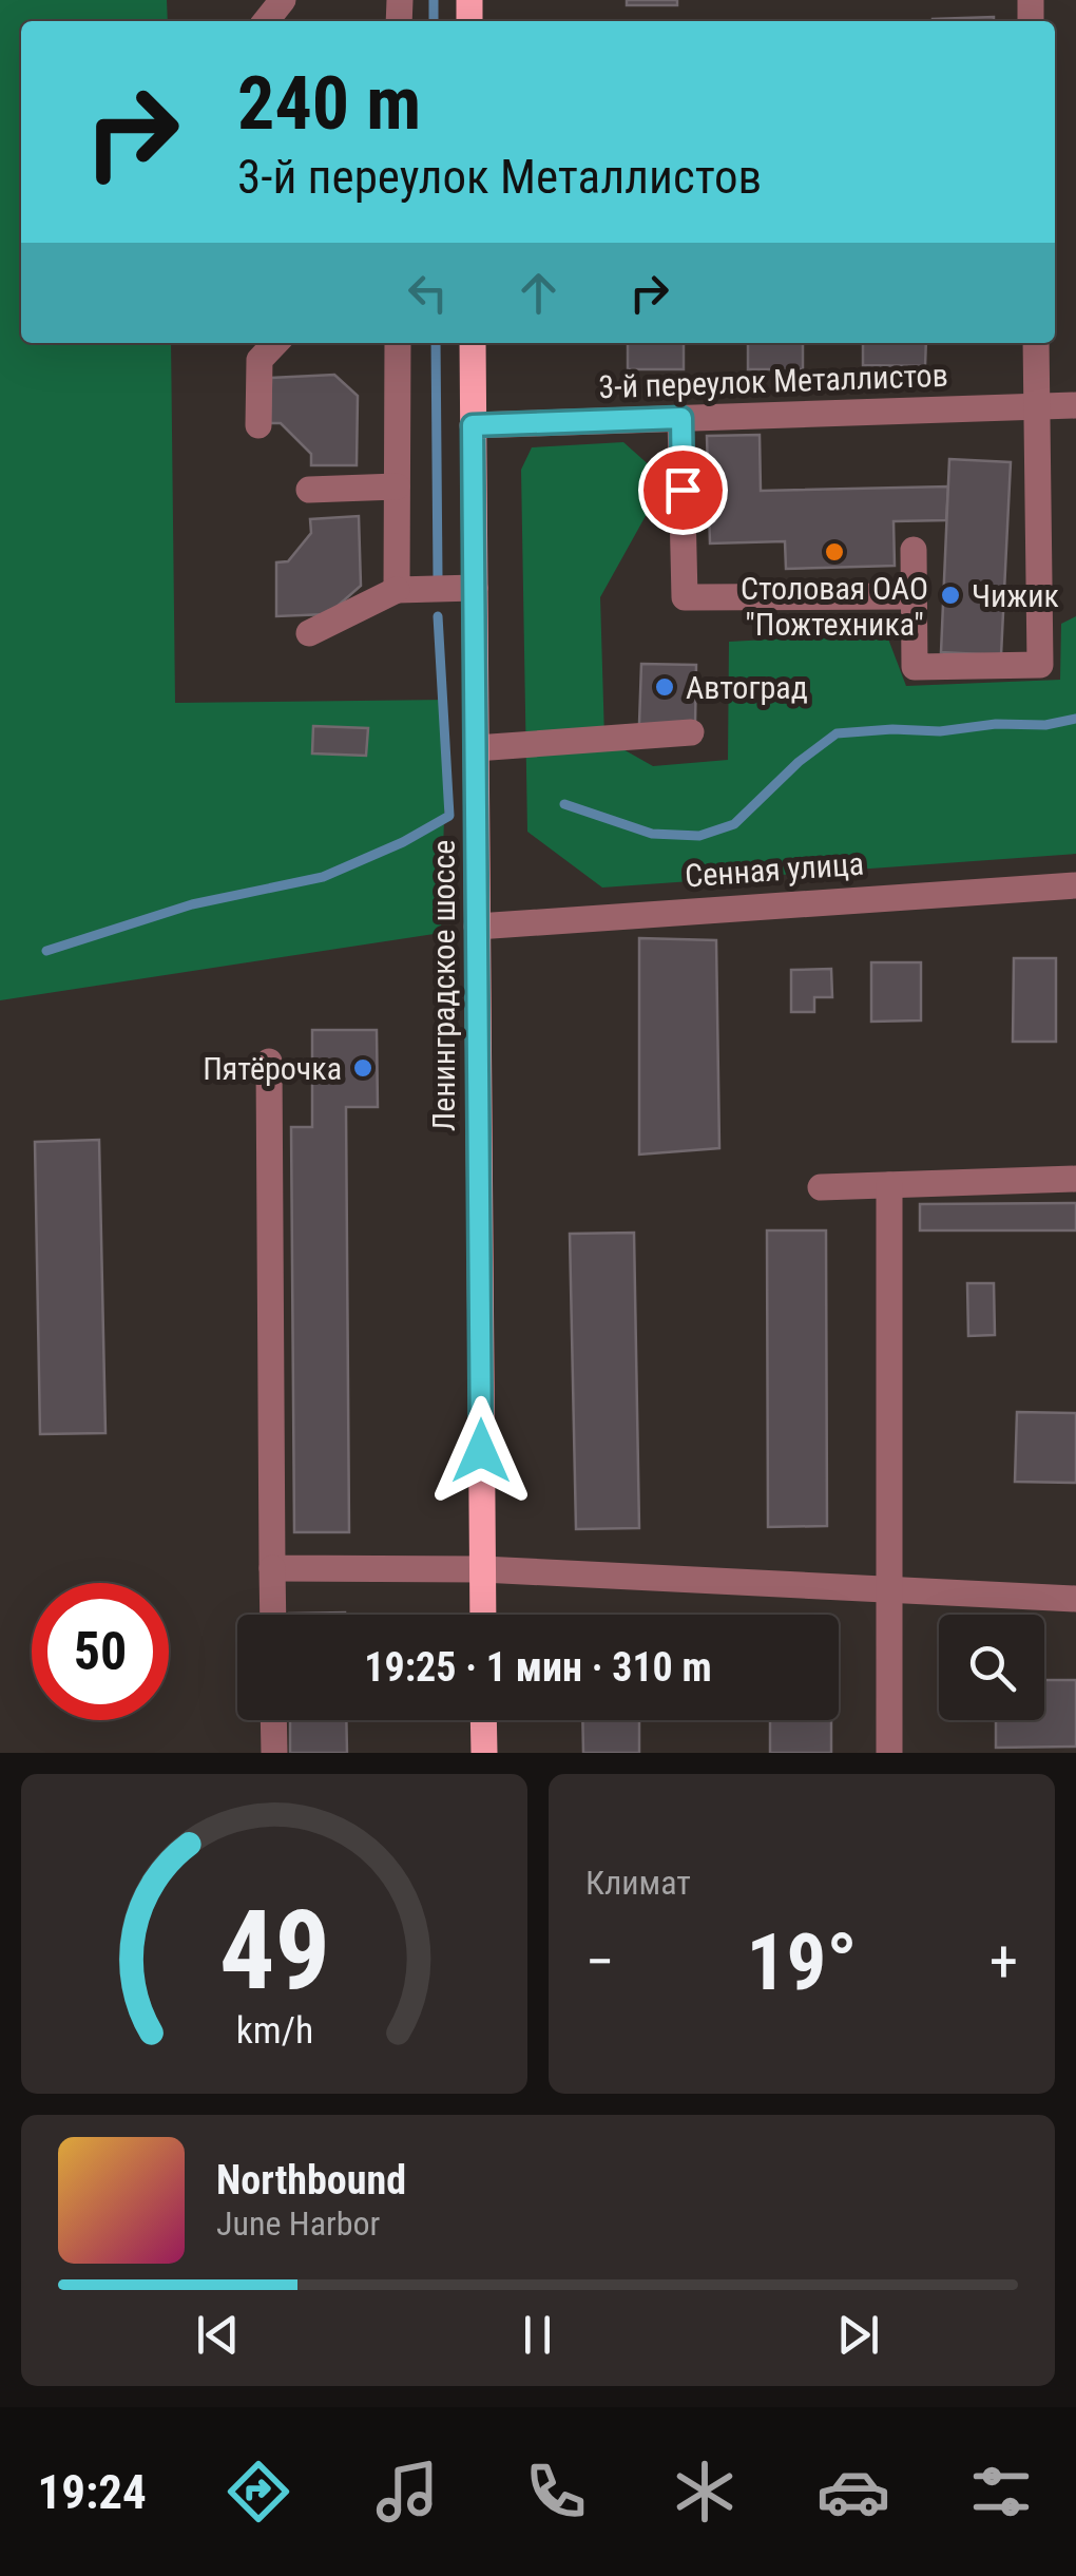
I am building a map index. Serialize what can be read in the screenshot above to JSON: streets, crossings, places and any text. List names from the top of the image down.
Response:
{
  "streets": {
    "main road": ["Ленинградское шоссе"],
    "street": ["3-й переулок Металлистов", "Сенная улица"]
  },
  "crossings": [
    ["3-й переулок Металлистов", "Ленинградское шоссе"],
    ["Сенная улица", "Ленинградское шоссе"]
  ],
  "places": [
    "Столовая ОАО \"Пожтехника\"",
    "Чижик",
    "Автоград",
    "Пятёрочка"
  ],
  "page": {
    "turn": ["240 m", "3-й переулок Металлистов"],
    "limit": "50",
    "trip": "19:25 · 1 мин · 310 m",
    "tile": "Климат",
    "heat": ["−", "19°", "+"],
    "song": ["Northbound", "June Harbor"],
    "tabs": "19:24",
    "gauge": ["49", "km/h"]
  }
}
